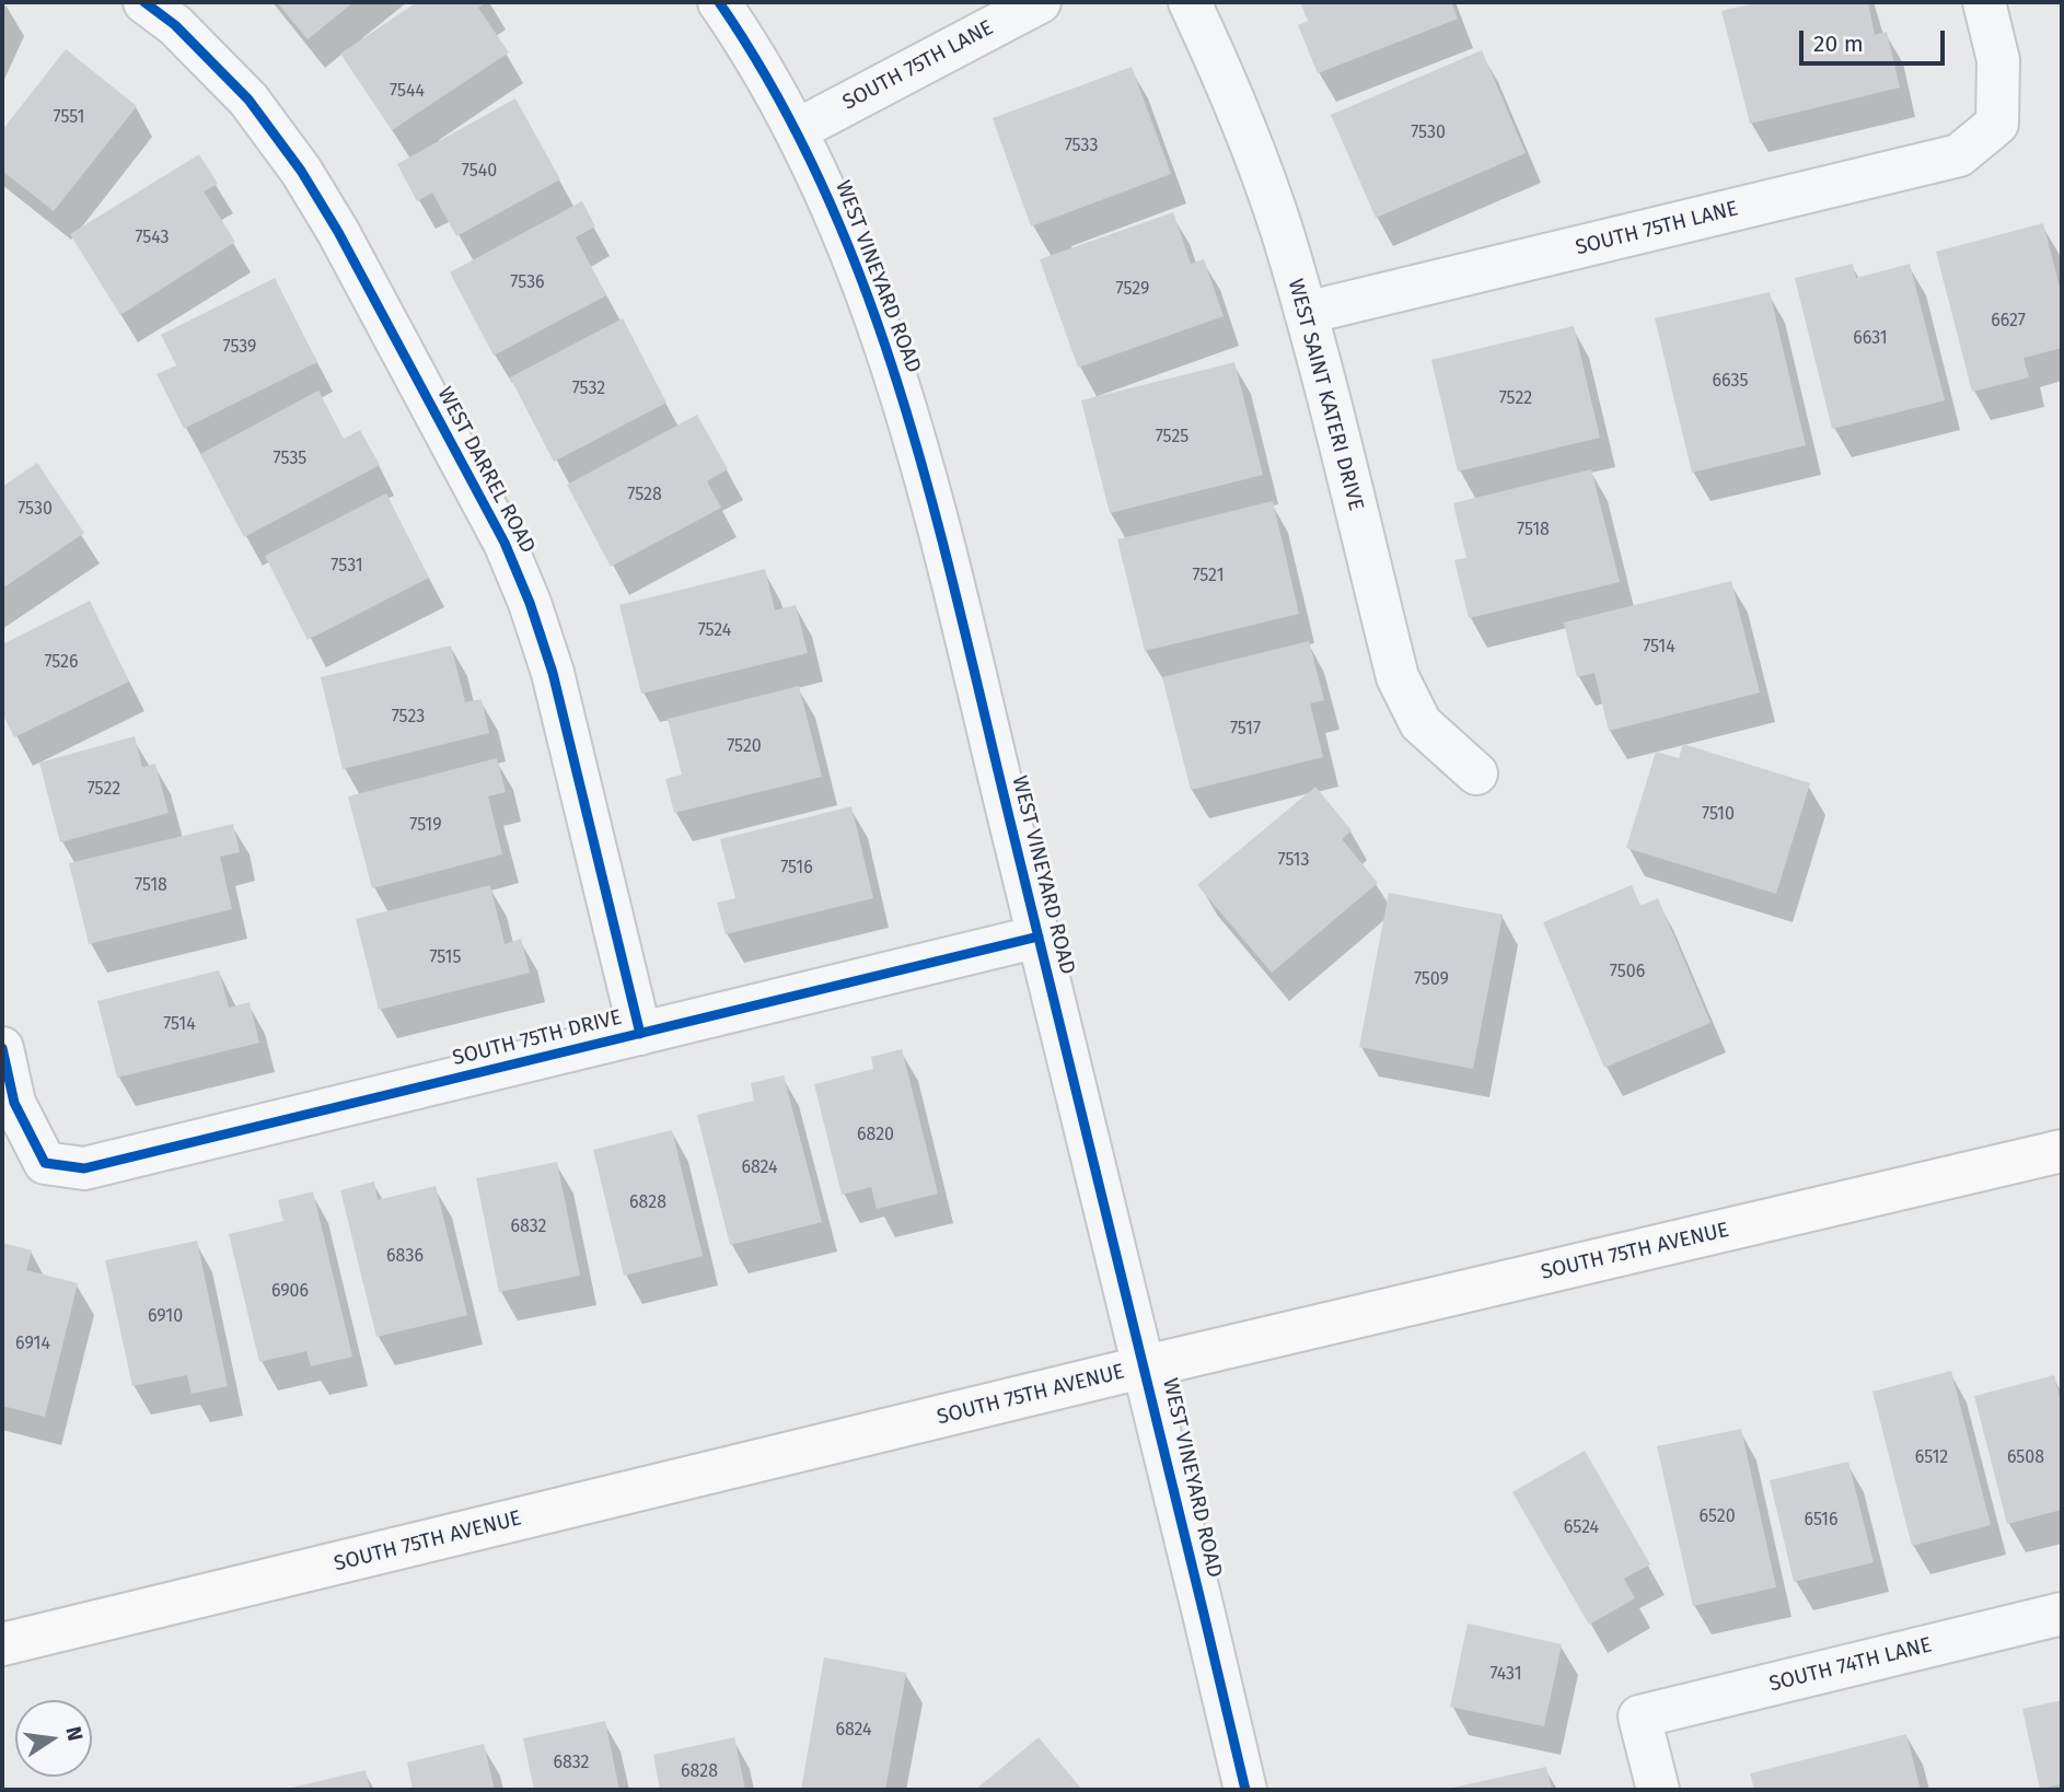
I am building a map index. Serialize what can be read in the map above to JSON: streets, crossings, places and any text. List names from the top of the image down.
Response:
{
  "streets": {
    "main road": ["SOUTH 75TH AVENUE"],
    "street": [
      "SOUTH 75TH LANE",
      "WEST VINEYARD ROAD",
      "WEST SAINT KATERI DRIVE",
      "WEST DARREL ROAD",
      "SOUTH 75TH DRIVE",
      "SOUTH 74TH LANE"
    ]
  },
  "crossings": [
    ["SOUTH 75TH LANE", "WEST VINEYARD ROAD"],
    ["SOUTH 75TH LANE", "WEST SAINT KATERI DRIVE"],
    ["WEST VINEYARD ROAD", "SOUTH 75TH DRIVE"],
    ["WEST VINEYARD ROAD", "SOUTH 75TH AVENUE"],
    ["WEST DARREL ROAD", "SOUTH 75TH DRIVE"]
  ],
  "house_numbers": [
    "7544",
    "7551",
    "7530",
    "7533",
    "7540",
    "7543",
    "7536",
    "7529",
    "6627",
    "6631",
    "7539",
    "6635",
    "7532",
    "7522",
    "7525",
    "7535",
    "7528",
    "7530",
    "7518",
    "7531",
    "7521",
    "7524",
    "7514",
    "7526",
    "7523",
    "7517",
    "7520",
    "7522",
    "7510",
    "7519",
    "7513",
    "7516",
    "7518",
    "7515",
    "7506",
    "7509",
    "7514",
    "6820",
    "6824",
    "6828",
    "6832",
    "6836",
    "6906",
    "6910",
    "6914",
    "6512",
    "6508",
    "6520",
    "6516",
    "6524",
    "7431",
    "6824",
    "6832",
    "6828"
  ],
  "scale_bar": "20 m",
  "north": "right"
}
